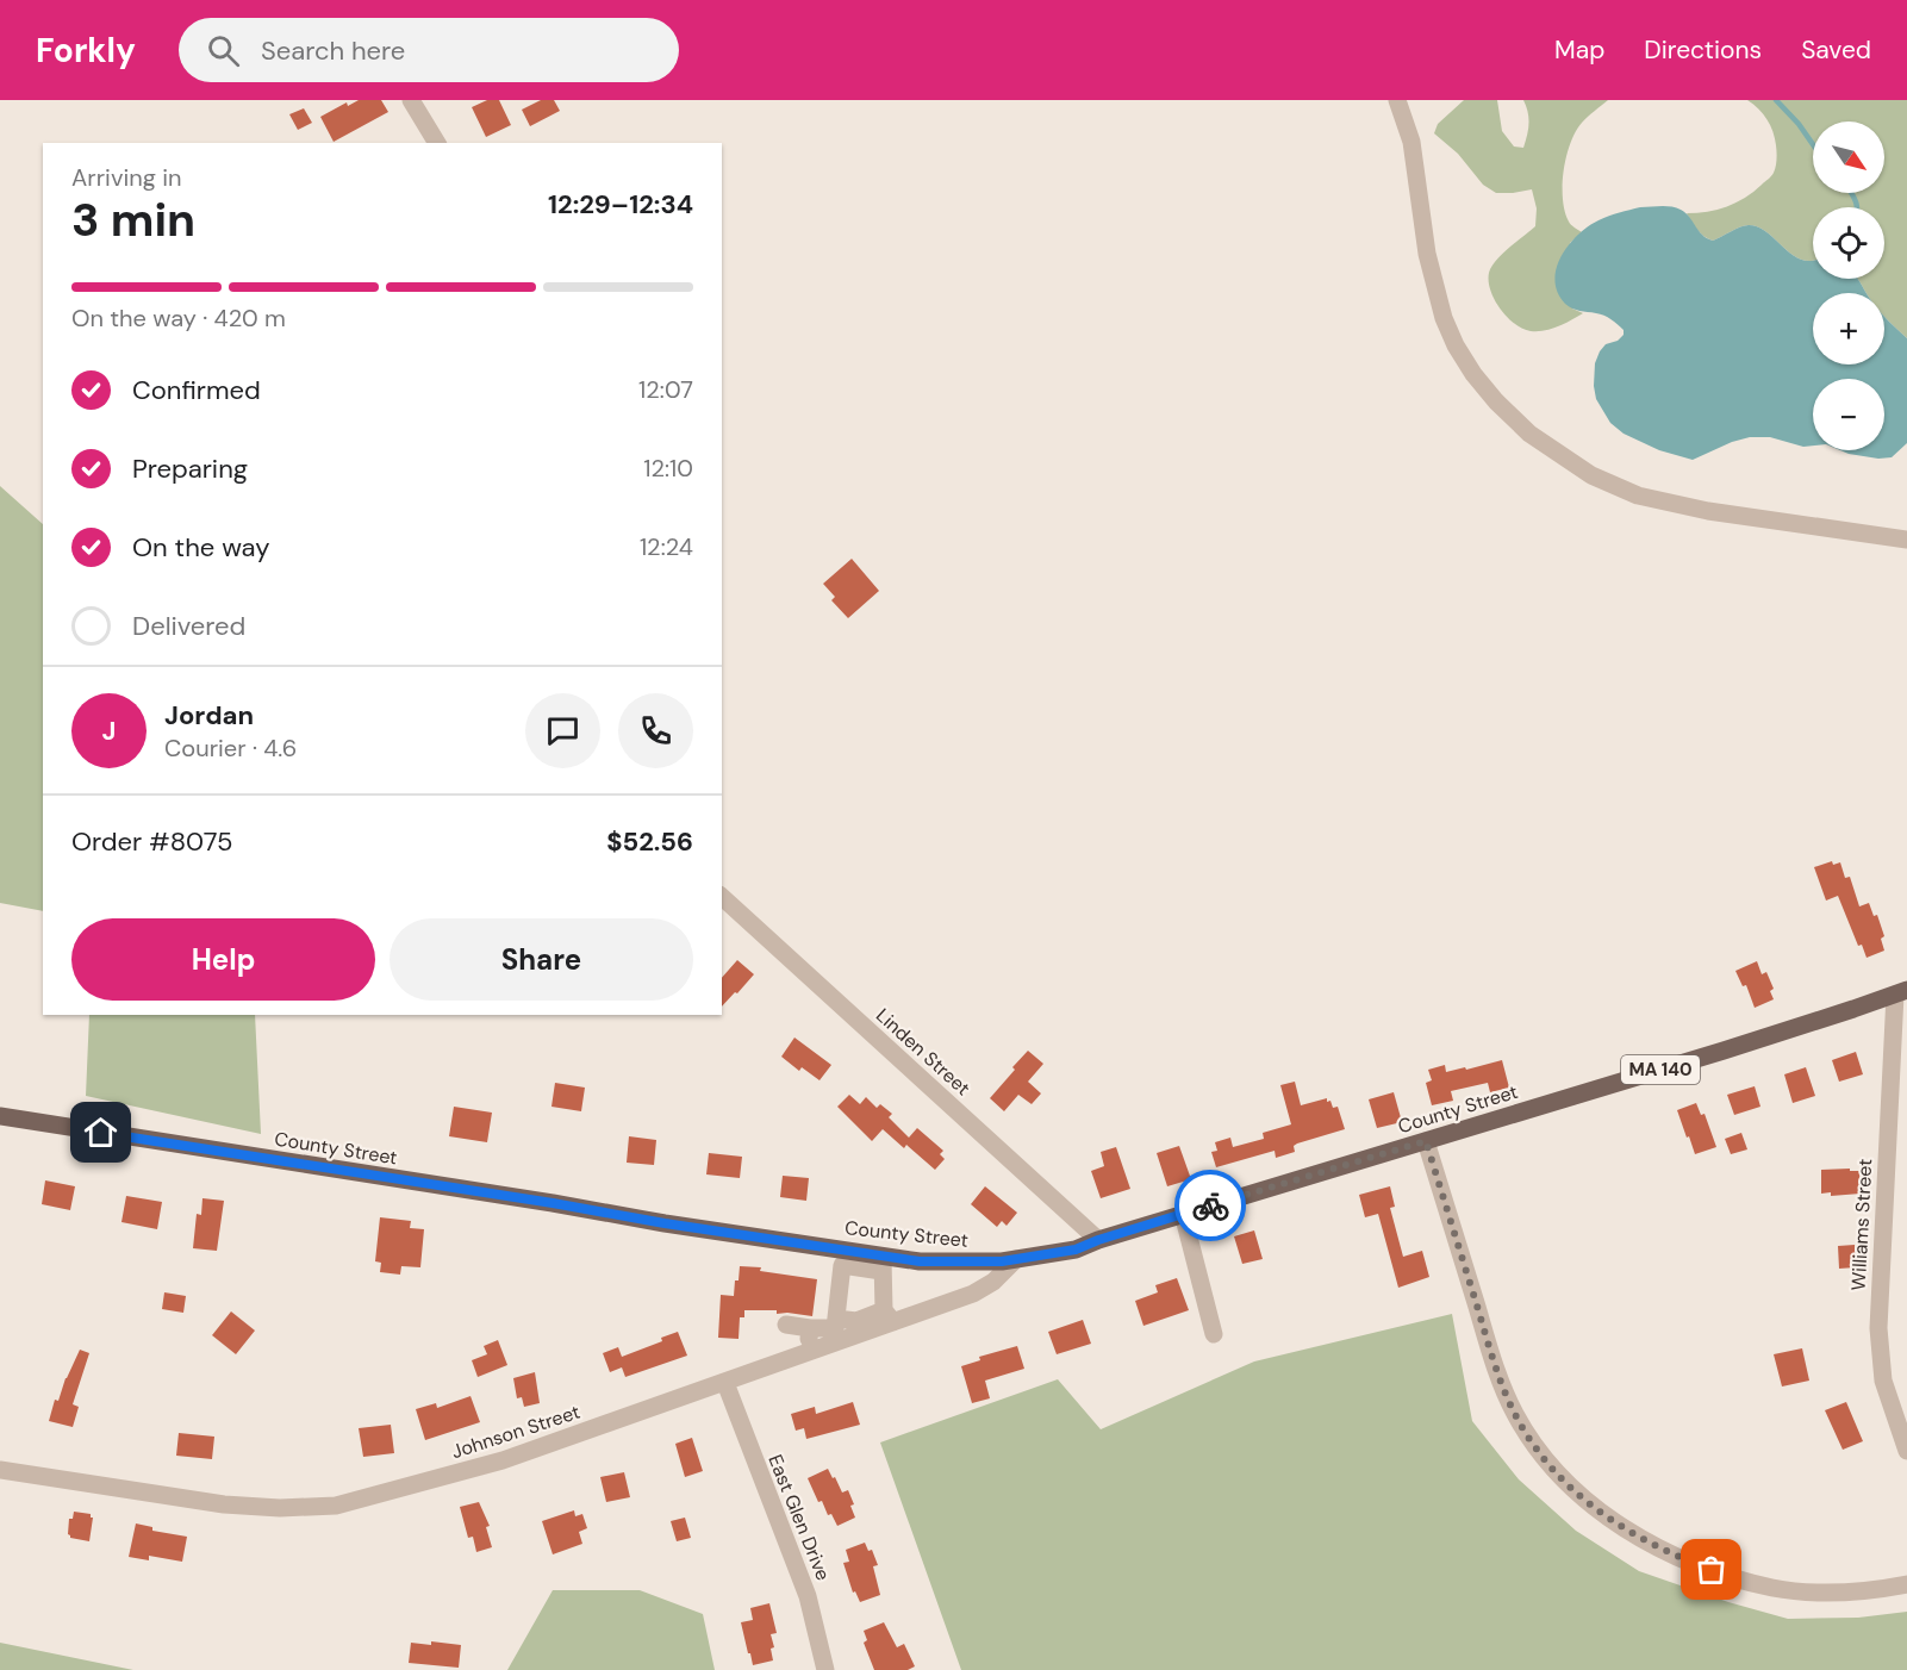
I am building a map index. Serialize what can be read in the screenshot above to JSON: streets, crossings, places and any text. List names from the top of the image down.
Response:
{
  "streets": {
    "main road": ["MA 140", "County Street"],
    "street": [
      "Linden Street",
      "Williams Street",
      "Johnson Street",
      "East Glen Drive"
    ]
  },
  "crossings": [
    ["Linden Street", "County Street"],
    ["County Street", "Williams Street"],
    ["County Street", "Johnson Street"],
    ["Johnson Street", "East Glen Drive"]
  ],
  "north": "bottom right",
  "page": {
    "header": "Forkly",
    "search": "Search here",
    "nav": ["Map", "Directions", "Saved"],
    "map_buttons": ["+", "−"],
    "heading": ["3 min", "Arriving in", "12:29–12:34"],
    "panel": [
      "Jordan",
      "Courier · 4.6",
      "Order #8075",
      "$52.56"
    ],
    "bar": "On the way · 420 m",
    "list": [
      ["Confirmed", "12:07"],
      ["Preparing", "12:10"],
      ["On the way", "12:24"],
      "Delivered"
    ],
    "round": "J",
    "buttons": ["Help", "Share"]
  }
}
